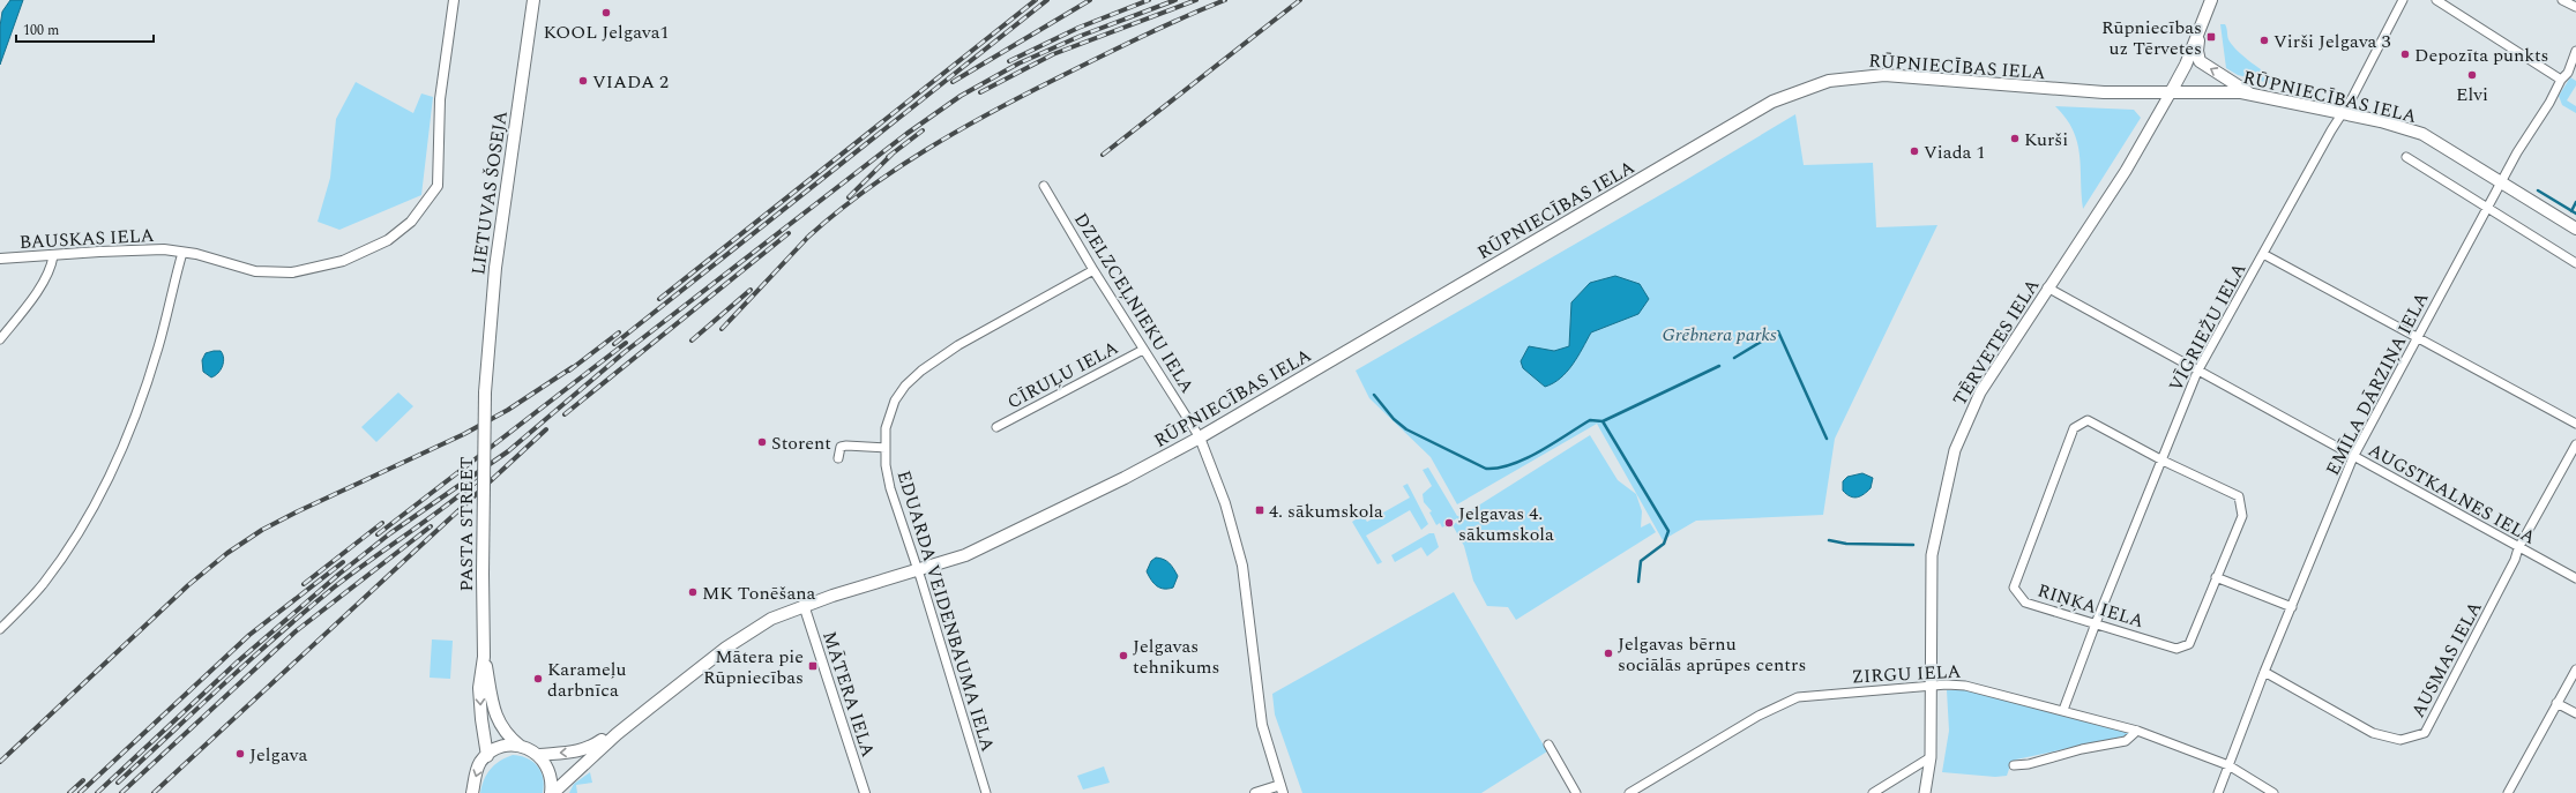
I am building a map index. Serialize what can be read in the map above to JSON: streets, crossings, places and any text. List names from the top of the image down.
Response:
{
  "streets": {
    "main road": [
      "RŪPNIECĪBAS IELA",
      "LIETUVAS ŠOSEJA",
      "TĒRVETES IELA",
      "PASTA STREET"
    ],
    "street": [
      "BAUSKAS IELA",
      "DZELZCEĻNIEKU IELA",
      "VĪGRIEŽU IELA",
      "CĪRUĻU IELA",
      "EMĪLA DĀRZIŅA IELA",
      "AUGSTKALNES IELA",
      "RIŅĶA IELA",
      "EDUARDA VEIDENBAUMA IELA",
      "AUSMAS IELA",
      "ZIRGU IELA",
      "MĀTERA IELA"
    ]
  },
  "crossings": [
    ["RŪPNIECĪBAS IELA", "DZELZCEĻNIEKU IELA"],
    ["RŪPNIECĪBAS IELA", "VĪGRIEŽU IELA"],
    ["RŪPNIECĪBAS IELA", "TĒRVETES IELA"],
    ["RŪPNIECĪBAS IELA", "EMĪLA DĀRZIŅA IELA"],
    ["RŪPNIECĪBAS IELA", "PASTA STREET"],
    ["RŪPNIECĪBAS IELA", "EDUARDA VEIDENBAUMA IELA"],
    ["RŪPNIECĪBAS IELA", "MĀTERA IELA"],
    ["LIETUVAS ŠOSEJA", "PASTA STREET"],
    ["DZELZCEĻNIEKU IELA", "CĪRUĻU IELA"],
    ["DZELZCEĻNIEKU IELA", "EDUARDA VEIDENBAUMA IELA"],
    ["VĪGRIEŽU IELA", "AUGSTKALNES IELA"],
    ["VĪGRIEŽU IELA", "RIŅĶA IELA"],
    ["VĪGRIEŽU IELA", "ZIRGU IELA"],
    ["TĒRVETES IELA", "AUGSTKALNES IELA"],
    ["TĒRVETES IELA", "ZIRGU IELA"],
    ["EMĪLA DĀRZIŅA IELA", "AUGSTKALNES IELA"],
    ["EMĪLA DĀRZIŅA IELA", "AUSMAS IELA"],
    ["EMĪLA DĀRZIŅA IELA", "ZIRGU IELA"],
    ["AUGSTKALNES IELA", "AUSMAS IELA"]
  ],
  "parks": ["Grēbnera parks"],
  "places": {
    "other": [
      "KOOL Jelgava1",
      "Virši Jelgava 3",
      "Depozīta punkts",
      "Elvi",
      "VIADA 2",
      "Kurši",
      "Viada 1",
      "Storent",
      "Jelgavas 4. sākumskola",
      "MK Tonēšana",
      "Jelgavas bērnu sociālās aprūpes centrs",
      "Jelgavas tehnikums",
      "Karameļu darbnīca",
      "Jelgava"
    ],
    "transit": ["Rūpniecības uz Tērvetes", "4. sākumskola", "Mātera pie Rūpniecības"]
  },
  "scale_bar": "100 m"
}
